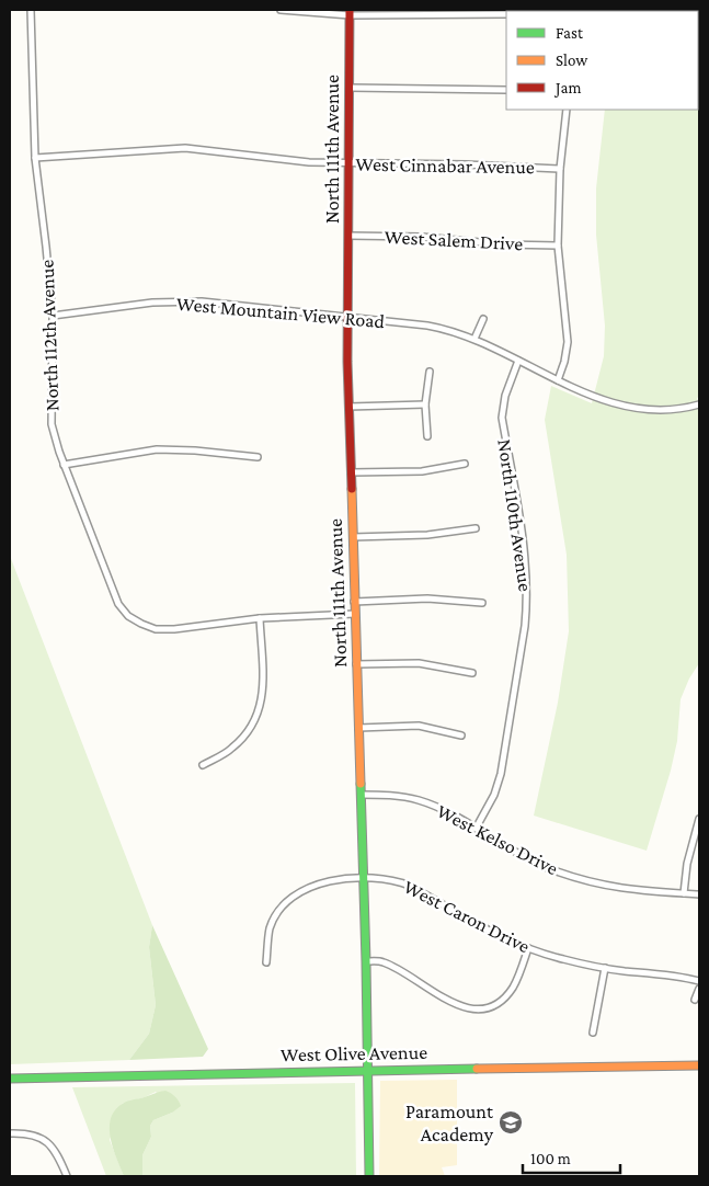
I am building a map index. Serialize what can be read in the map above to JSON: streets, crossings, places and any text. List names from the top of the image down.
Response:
{
  "streets": {
    "street": [
      "North 111th Avenue",
      "West Cinnabar Avenue",
      "West Salem Drive",
      "West Mountain View Road",
      "North 112th Avenue",
      "North 110th Avenue",
      "West Kelso Drive",
      "West Caron Drive",
      "West Olive Avenue"
    ]
  },
  "crossings": [
    ["North 111th Avenue", "West Cinnabar Avenue"],
    ["North 111th Avenue", "West Salem Drive"],
    ["North 111th Avenue", "West Mountain View Road"],
    ["North 111th Avenue", "West Kelso Drive"],
    ["North 111th Avenue", "West Caron Drive"],
    ["North 111th Avenue", "West Olive Avenue"],
    ["West Cinnabar Avenue", "North 112th Avenue"],
    ["West Mountain View Road", "North 112th Avenue"],
    ["West Mountain View Road", "North 110th Avenue"],
    ["North 110th Avenue", "West Kelso Drive"]
  ],
  "places": {
    "school or university": ["Paramount Academy"]
  },
  "legend": ["Fast", "Slow", "Jam"],
  "scale_bar": "100 m"
}
